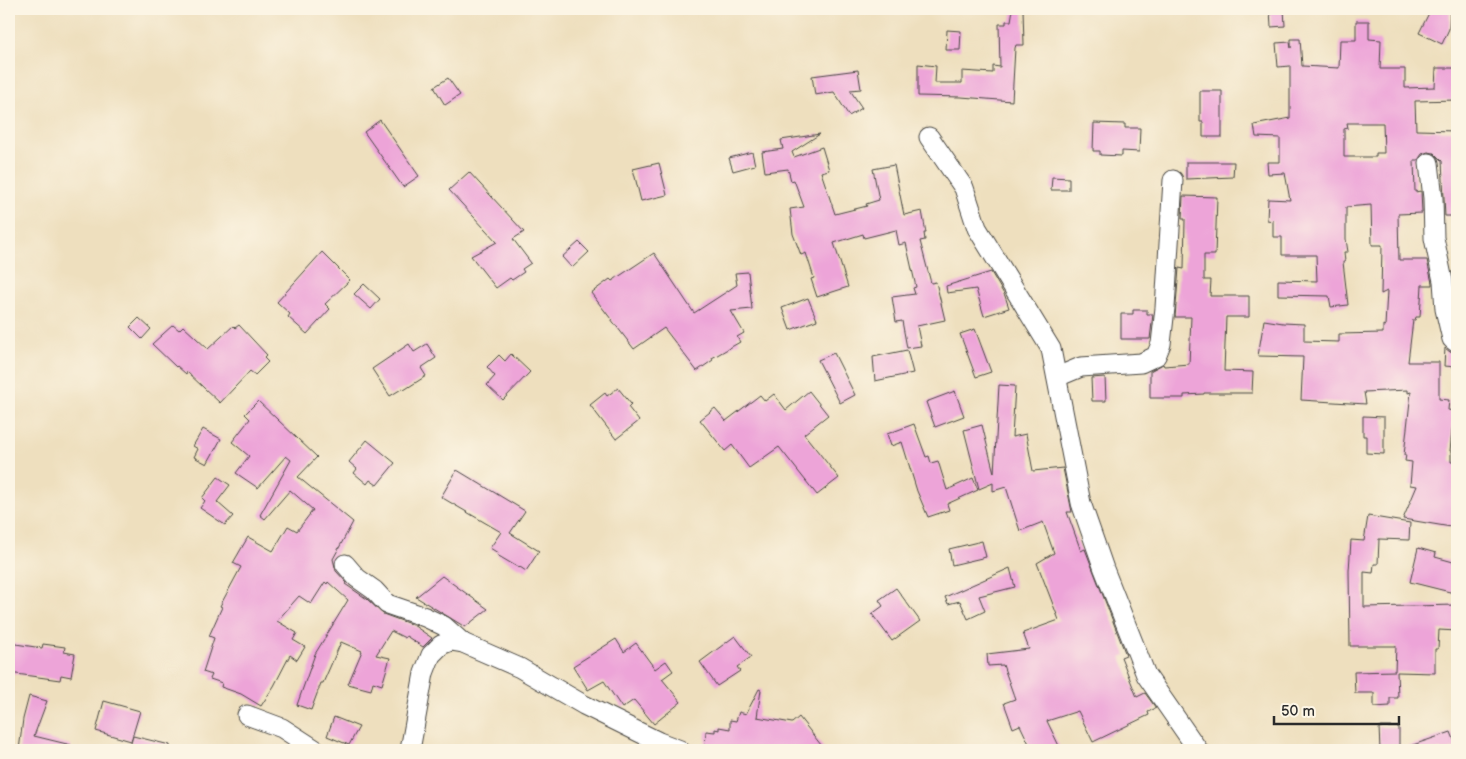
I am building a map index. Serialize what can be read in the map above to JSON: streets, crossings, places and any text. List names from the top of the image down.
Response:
{
  "scale_bar": "50 m"
}
